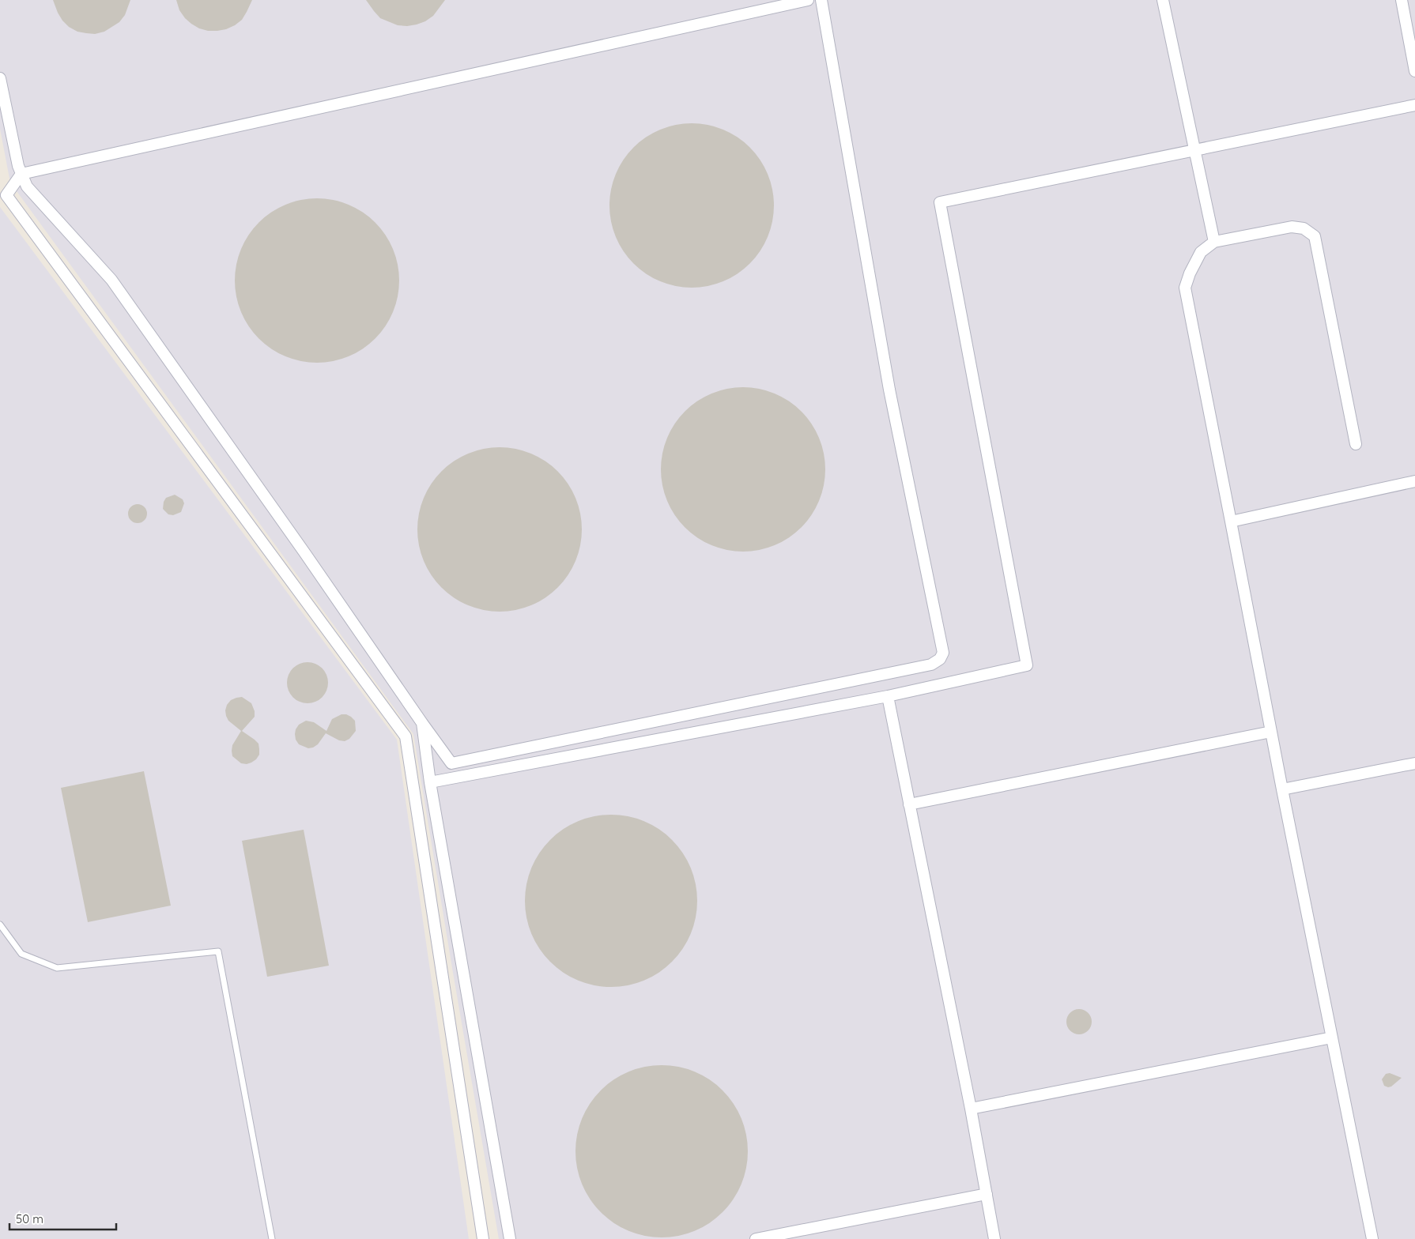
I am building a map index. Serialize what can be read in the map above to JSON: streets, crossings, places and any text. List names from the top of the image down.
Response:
{
  "scale_bar": "50 m"
}
